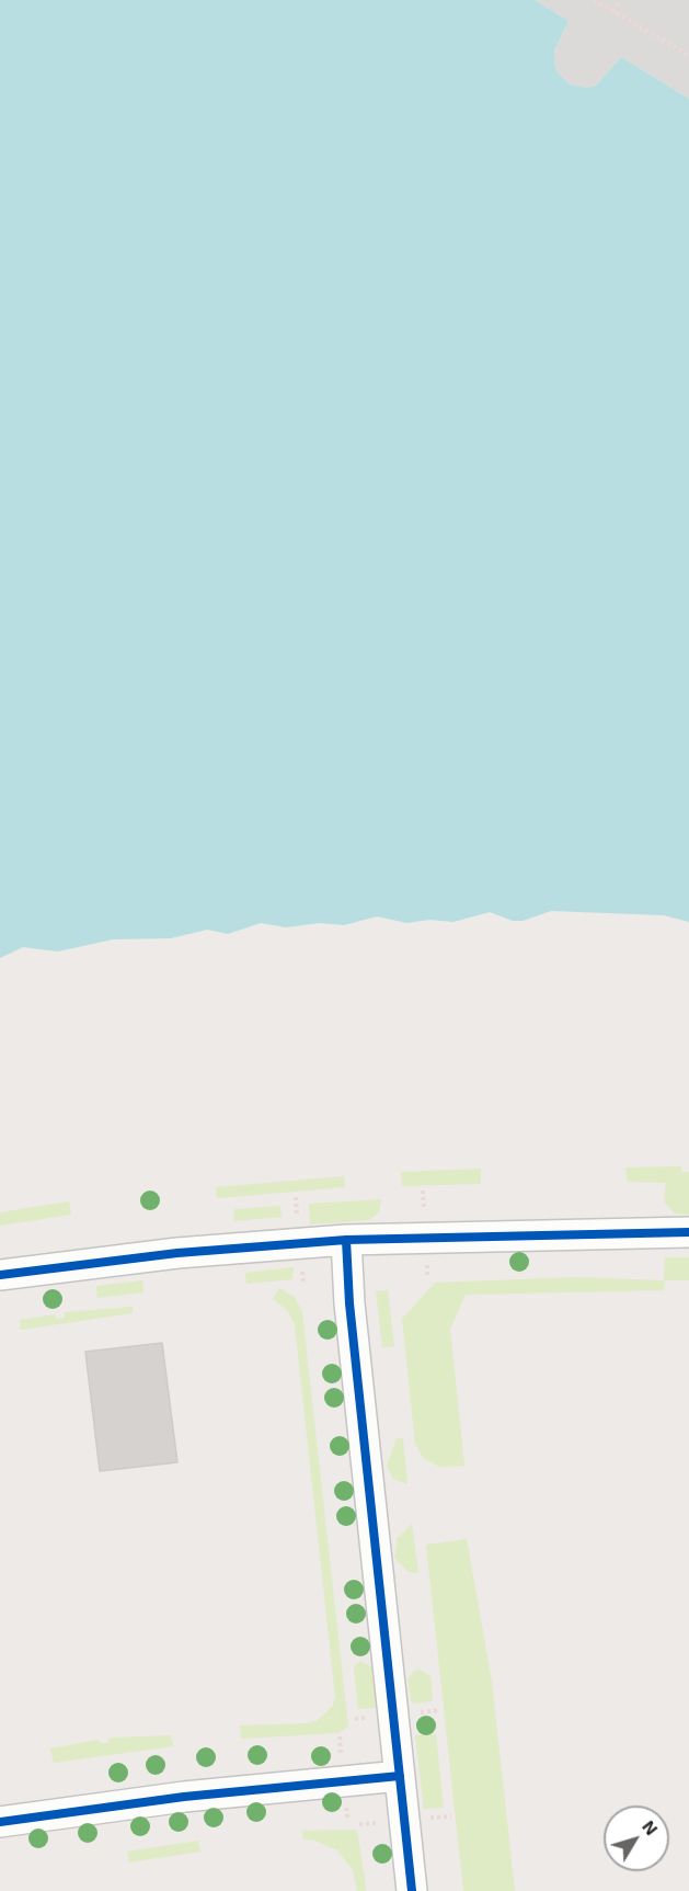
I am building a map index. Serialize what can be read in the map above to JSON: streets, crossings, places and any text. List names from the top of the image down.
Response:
{
  "north": "top right"
}
